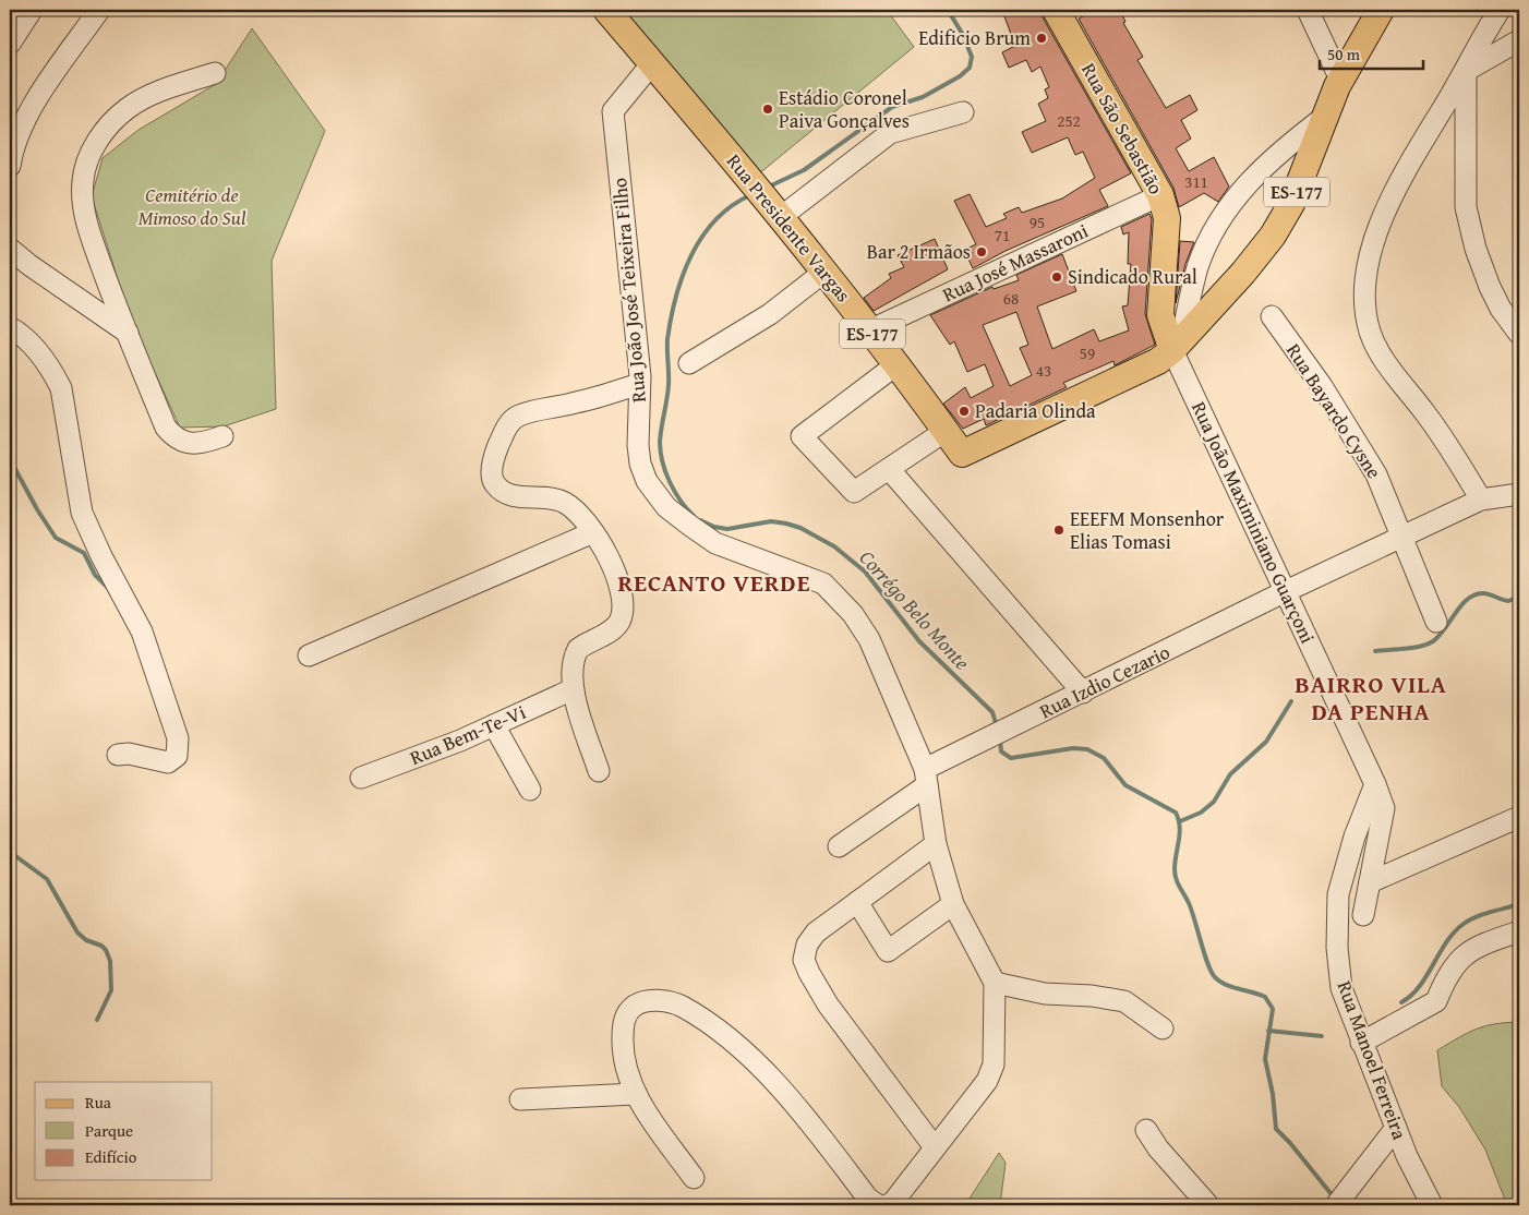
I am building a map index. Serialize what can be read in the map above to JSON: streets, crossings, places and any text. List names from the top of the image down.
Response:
{
  "streets": {
    "main road": ["Rua São Sebastião", "ES-177", "Rua Presidente Vargas"],
    "street": [
      "Rua José Massaroni",
      "Rua João José Teixeira Filho",
      "Rua Bayardo Cysne",
      "Rua João Maximiniano Guarçoni",
      "Rua Izdio Cezario",
      "Rua Bem-Te-Vi",
      "Rua Manoel Ferreira"
    ]
  },
  "crossings": [
    ["Rua São Sebastião", "ES-177"],
    ["Rua São Sebastião", "Rua Presidente Vargas"],
    ["Rua São Sebastião", "Rua José Massaroni"],
    ["Rua São Sebastião", "Rua João Maximiniano Guarçoni"],
    ["ES-177", "Rua Presidente Vargas"],
    ["ES-177", "Rua João Maximiniano Guarçoni"],
    ["Rua Presidente Vargas", "Rua José Massaroni"],
    ["Rua Presidente Vargas", "Rua João José Teixeira Filho"],
    ["Rua Presidente Vargas", "Rua João Maximiniano Guarçoni"],
    ["Rua João José Teixeira Filho", "Rua Izdio Cezario"],
    ["Rua Bayardo Cysne", "Rua Izdio Cezario"],
    ["Rua João Maximiniano Guarçoni", "Rua Manoel Ferreira"]
  ],
  "districts": ["RECANTO VERDE", "BAIRRO VILA DA PENHA"],
  "water": ["Corrégo Belo Monte"],
  "parks": ["Cemitério de Mimoso do Sul"],
  "places": [
    "Edificio Brum",
    "Estádio Coronel Paiva Gonçalves",
    "Bar 2 Irmãos",
    "Sindicado Rural",
    "Padaria Olinda",
    "EEEFM Monsenhor Elias Tomasi"
  ],
  "house_numbers": [
    "252",
    "311",
    "95",
    "71",
    "68",
    "59",
    "43"
  ],
  "legend": ["Rua", "Parque", "Edifício"],
  "scale_bar": "50 m"
}
